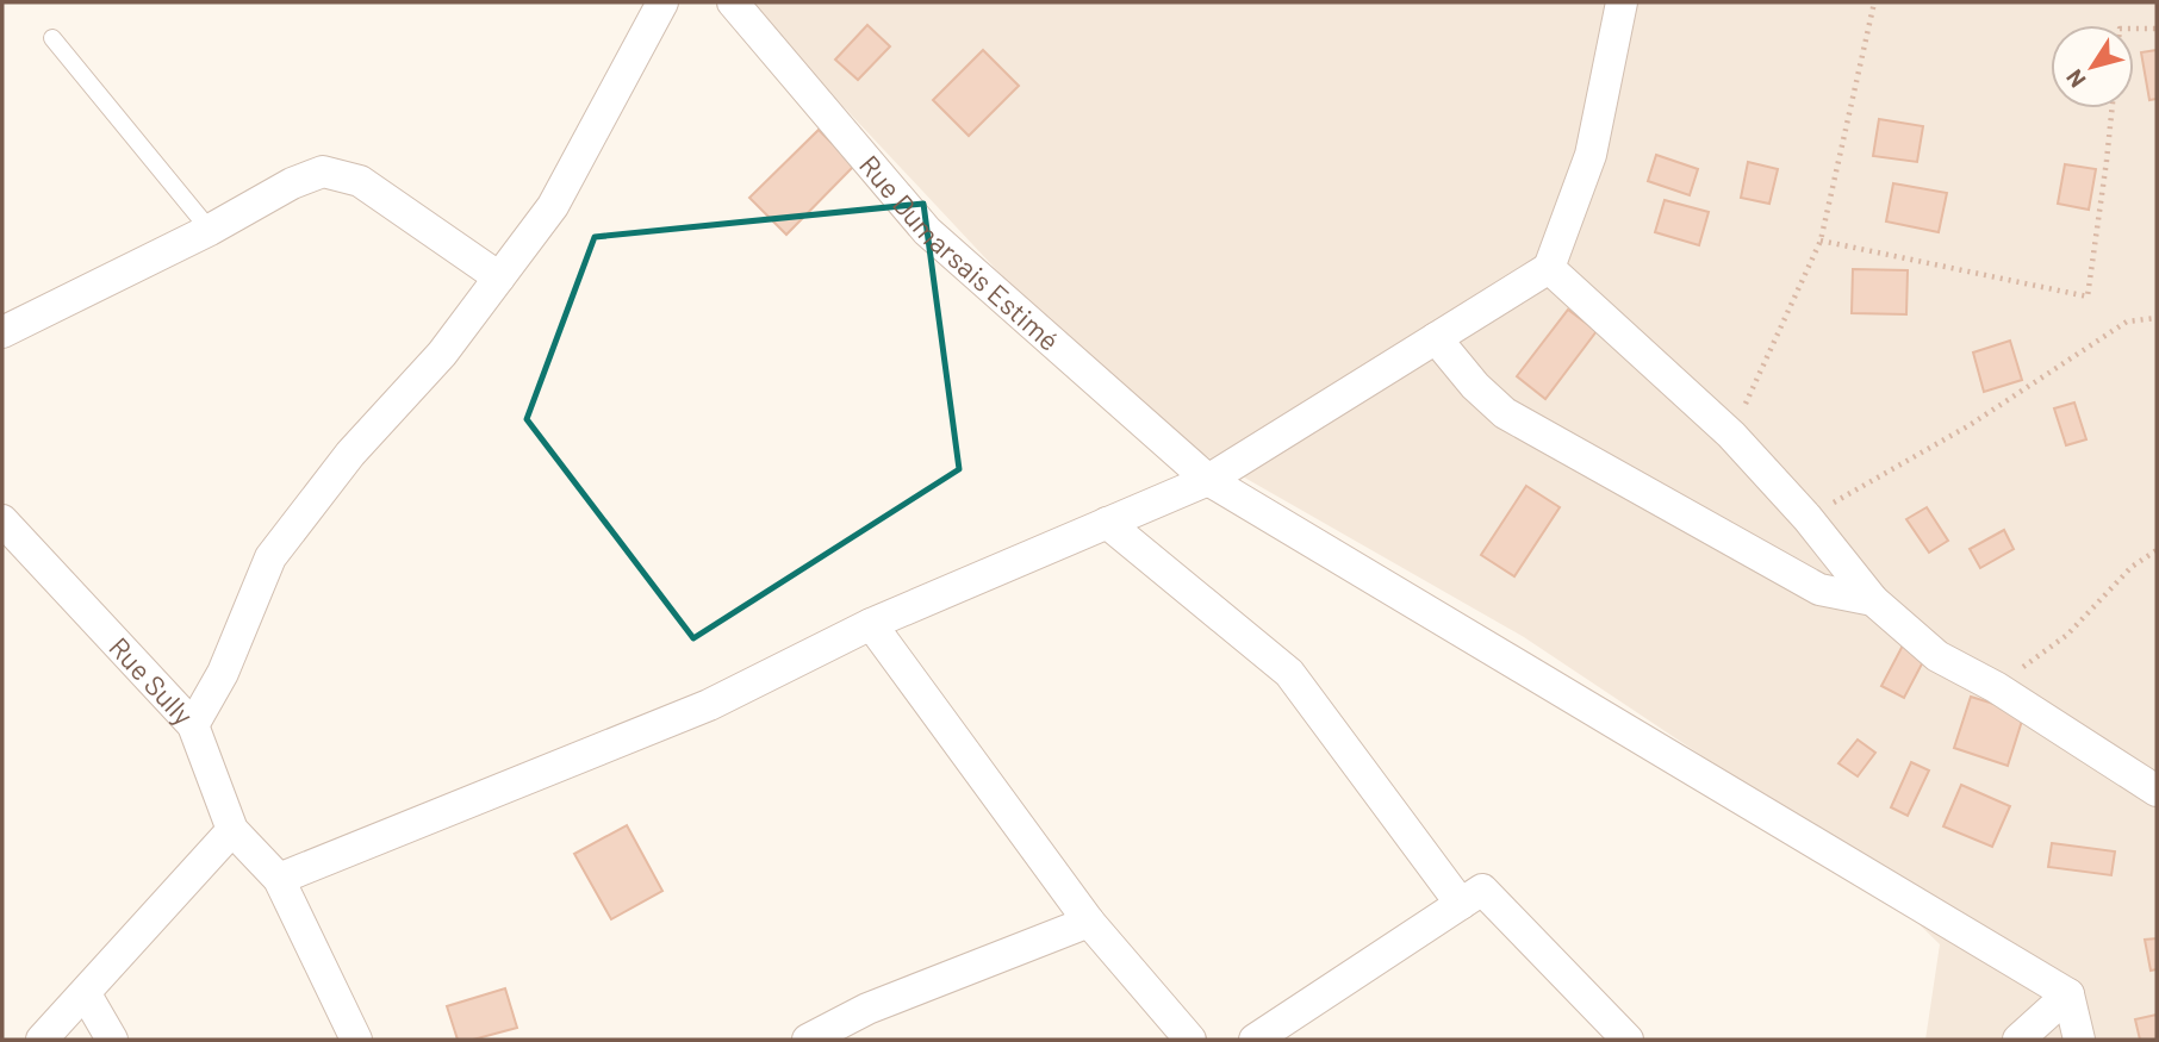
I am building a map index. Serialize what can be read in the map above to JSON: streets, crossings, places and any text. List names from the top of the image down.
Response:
{
  "streets": {
    "street": ["Rue Dumarsais Estimé", "Rue Sully"]
  },
  "north": "bottom left"
}
